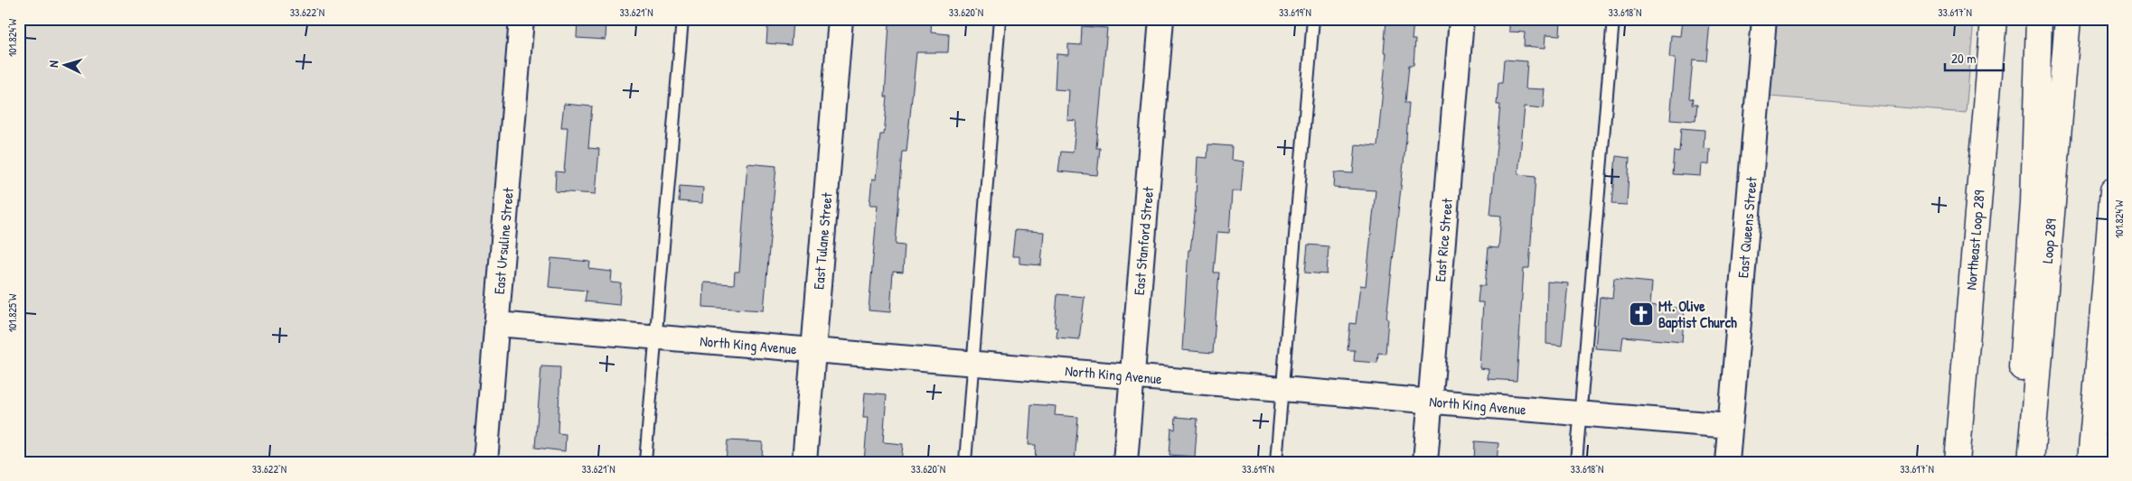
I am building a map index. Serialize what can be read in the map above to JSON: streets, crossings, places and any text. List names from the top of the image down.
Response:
{
  "streets": {
    "main road": ["Northeast Loop 289", "Loop 289"],
    "street": [
      "East Queens Street",
      "East Rice Street",
      "East Ursuline Street",
      "East Tulane Street",
      "East Stanford Street",
      "North King Avenue"
    ]
  },
  "crossings": [
    ["East Queens Street", "North King Avenue"],
    ["East Rice Street", "North King Avenue"],
    ["East Ursuline Street", "North King Avenue"],
    ["East Tulane Street", "North King Avenue"],
    ["East Stanford Street", "North King Avenue"]
  ],
  "places": {
    "church": ["Mt. Olive Baptist Church"]
  },
  "scale_bar": "20 m",
  "north": "left",
  "coordinates": [
    "33.622°N",
    "33.621°N",
    "33.620°N",
    "33.619°N",
    "33.618°N",
    "33.617°N",
    "101.824°W",
    "101.825°W"
  ]
}
